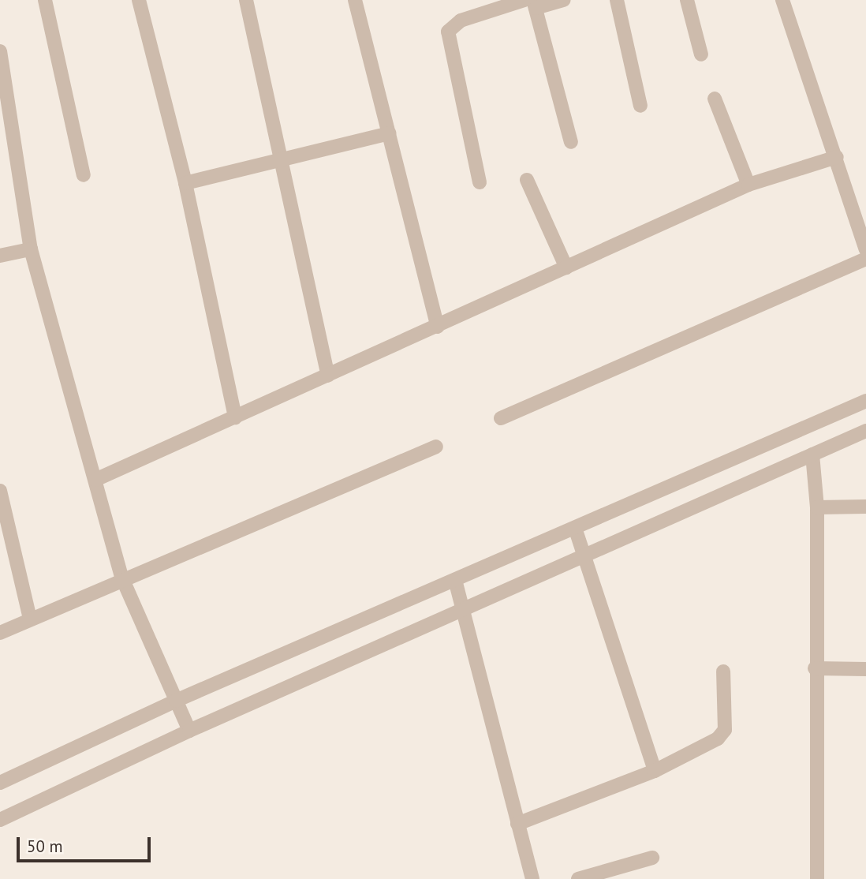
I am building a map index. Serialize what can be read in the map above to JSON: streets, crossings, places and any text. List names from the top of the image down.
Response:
{
  "scale_bar": "50 m"
}
